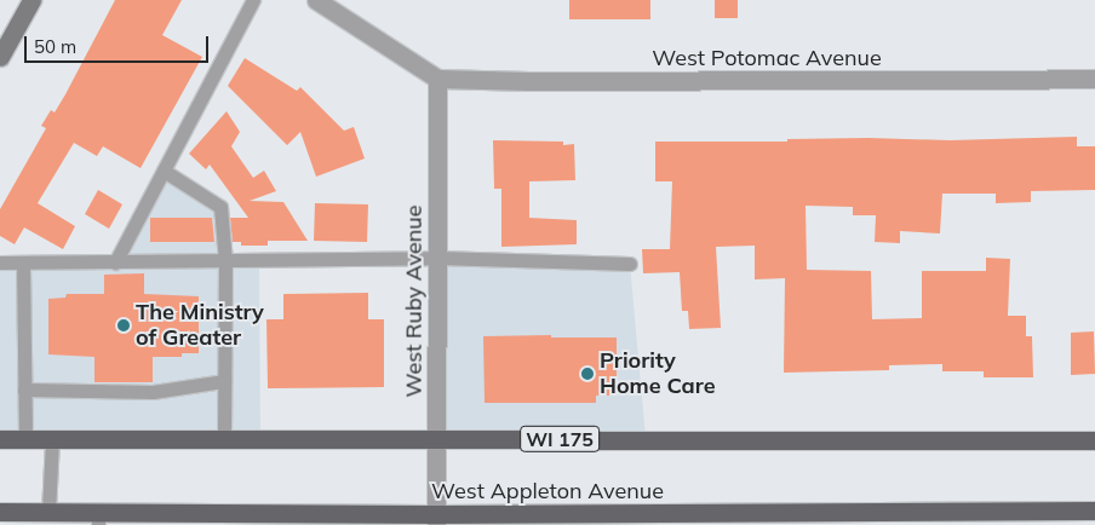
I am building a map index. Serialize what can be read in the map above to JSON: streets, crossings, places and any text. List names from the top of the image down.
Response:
{
  "streets": {
    "main road": ["WI 175", "West Appleton Avenue"],
    "street": ["West Potomac Avenue", "West Ruby Avenue"]
  },
  "crossings": [
    ["West Potomac Avenue", "West Ruby Avenue"],
    ["West Ruby Avenue", "WI 175"],
    ["West Ruby Avenue", "West Appleton Avenue"]
  ],
  "places": ["The Ministry of Greater", "Priority Home Care"],
  "scale_bar": "50 m"
}
